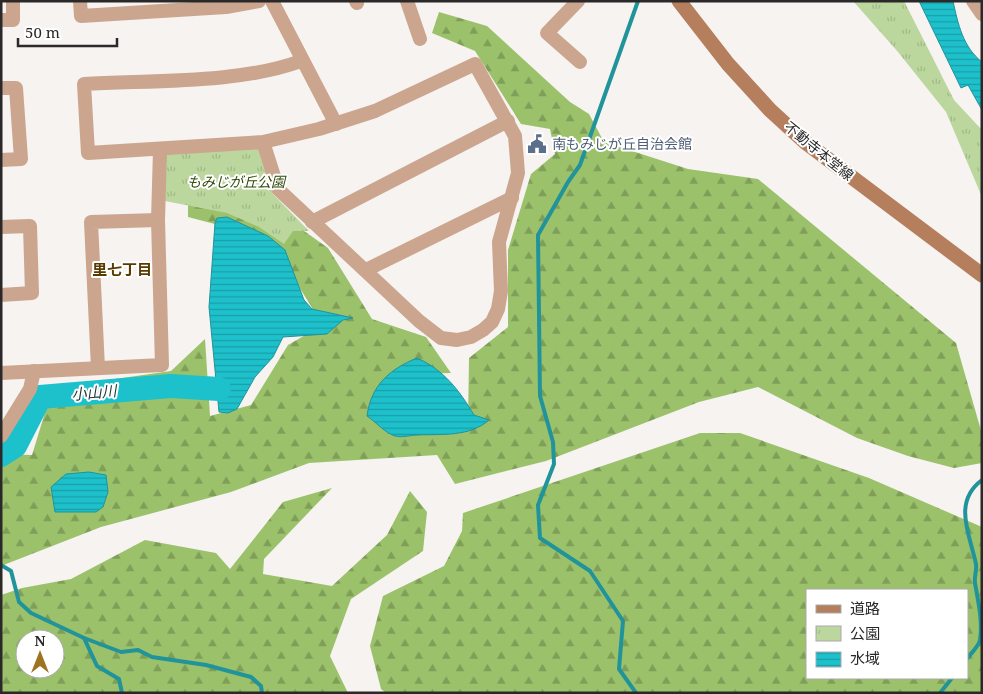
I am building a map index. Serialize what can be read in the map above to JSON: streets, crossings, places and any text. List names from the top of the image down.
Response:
{
  "streets": {
    "main road": ["不動寺本堂線"]
  },
  "districts": ["里七丁目"],
  "water": ["小山川"],
  "parks": ["もみじが丘公園"],
  "places": {
    "public building": ["南もみじが丘自治会館"]
  },
  "legend": ["道路", "公園", "水域"],
  "scale_bar": "50 m",
  "north": "top"
}
